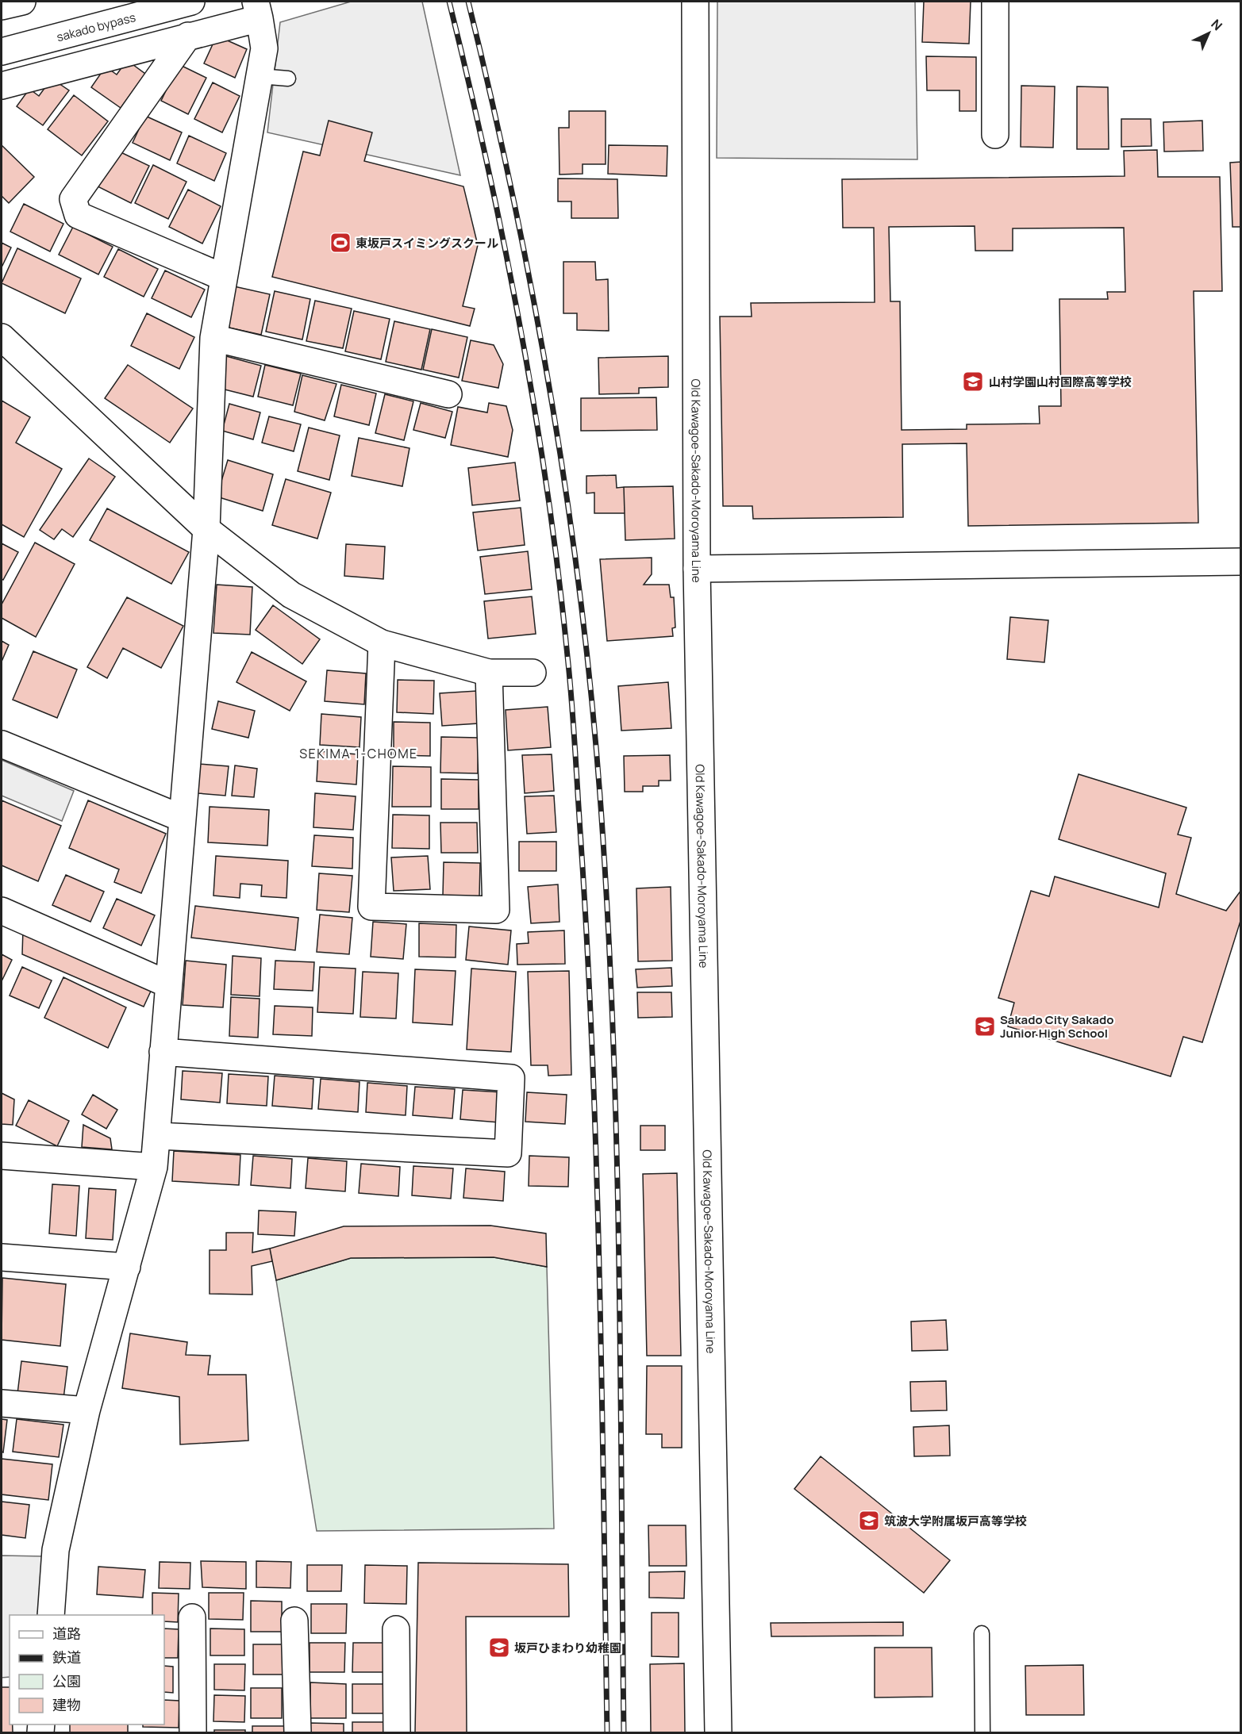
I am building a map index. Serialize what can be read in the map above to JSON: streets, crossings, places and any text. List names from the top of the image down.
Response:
{
  "streets": {
    "main road": ["sakado bypass", "Old Kawagoe-Sakado-Moroyama Line"]
  },
  "districts": ["SEKIMA 1-CHOME"],
  "places": {
    "sports": ["東坂戸スイミングスクール"],
    "school or university": [
      "山村学園山村国際高等学校",
      "Sakado City Sakado Junior High School",
      "筑波大学附属坂戸高等学校",
      "坂戸ひまわり幼稚園"
    ]
  },
  "legend": [
    "道路",
    "鉄道",
    "公園",
    "建物"
  ],
  "north": "top right"
}
